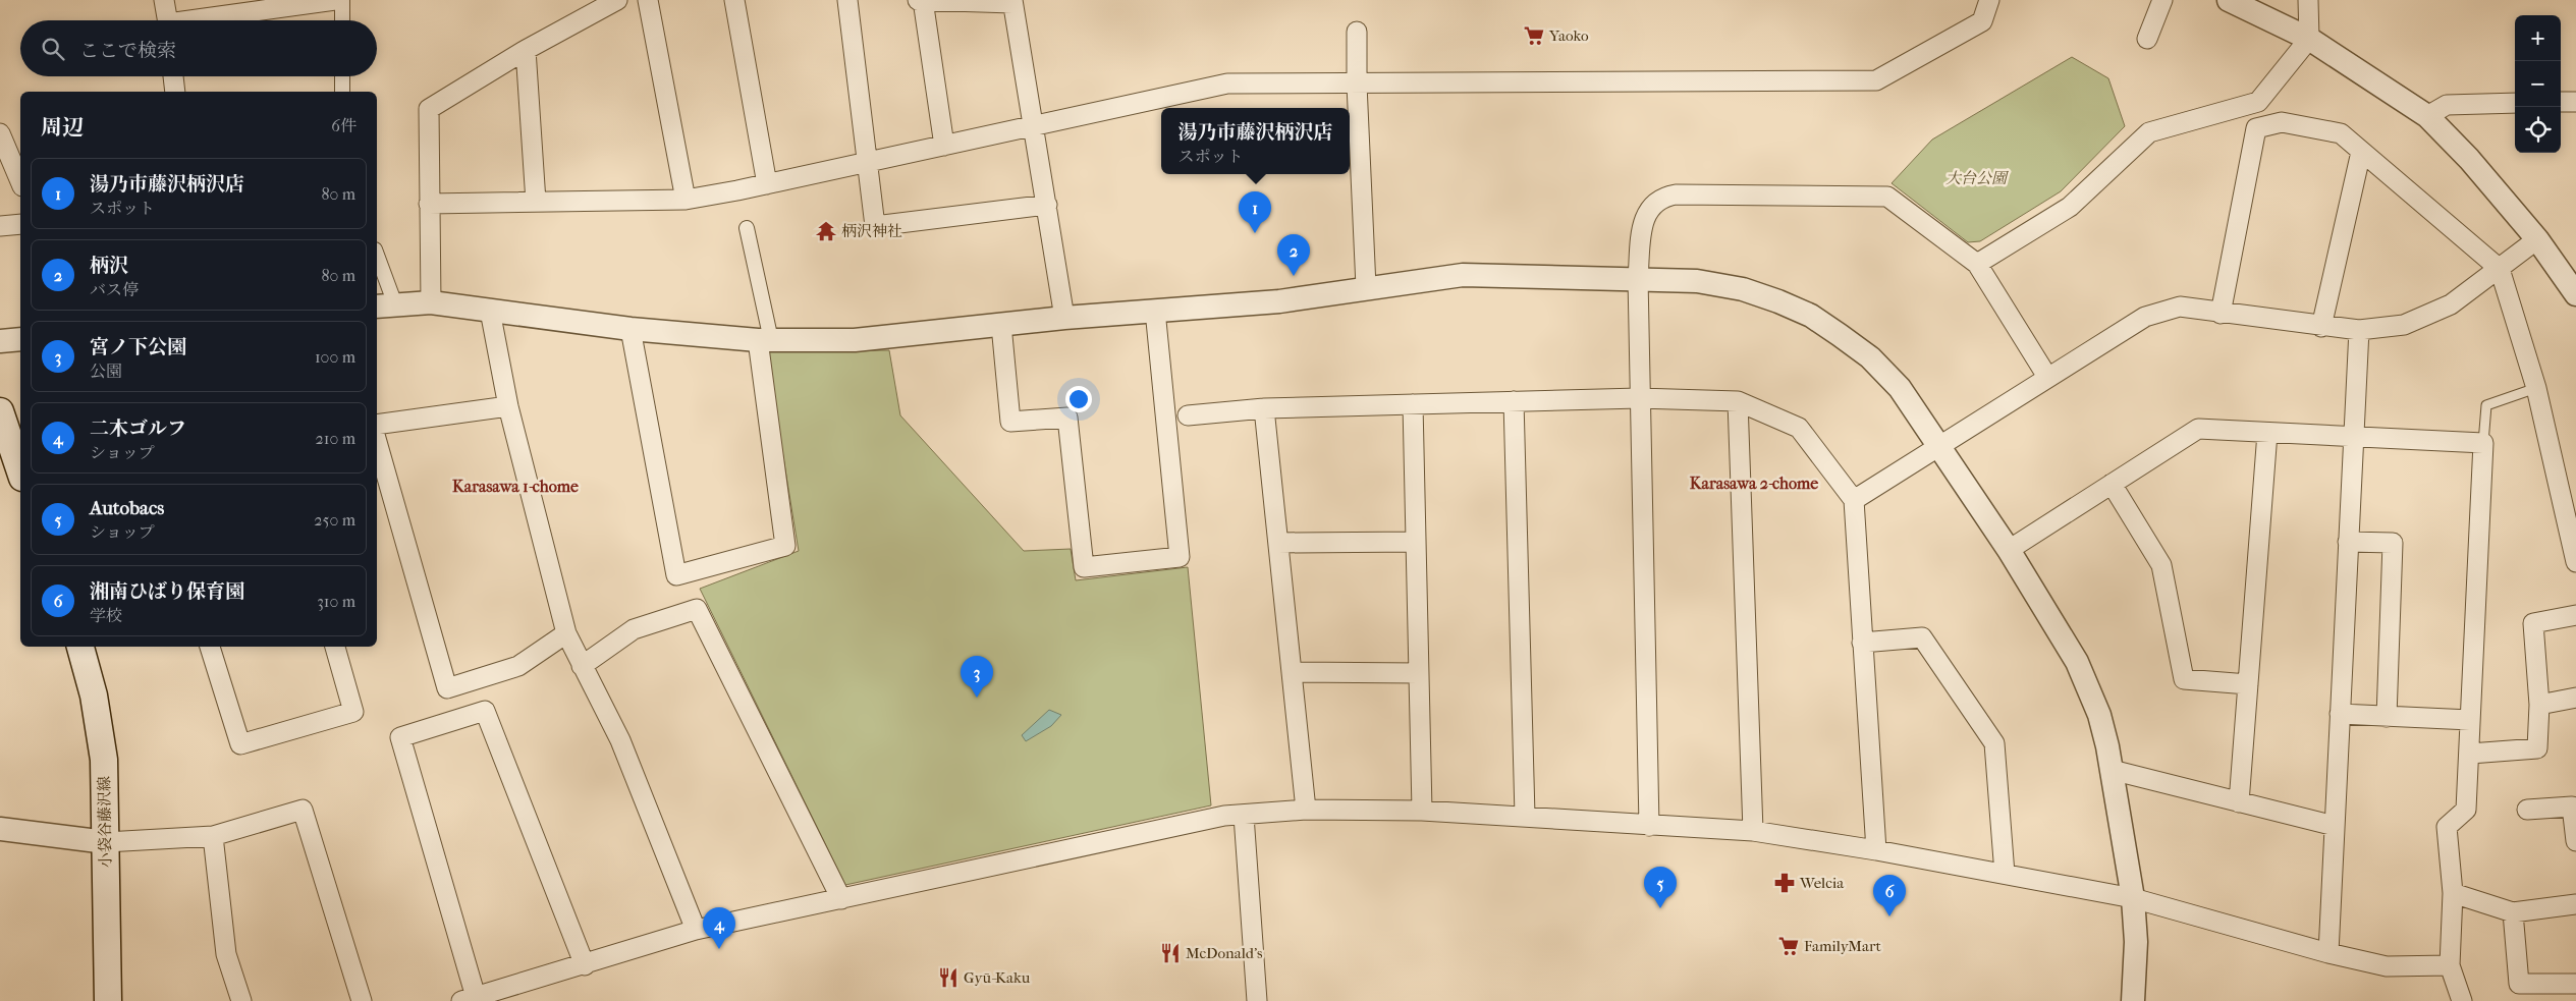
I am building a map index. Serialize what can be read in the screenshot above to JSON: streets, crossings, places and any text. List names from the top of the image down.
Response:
{
  "streets": {
    "main road": ["小袋谷藤沢線"]
  },
  "districts": ["Karasawa 2-chome", "Karasawa 1-chome"],
  "parks": ["大台公園"],
  "places": {
    "supermarket": ["Yaoko", "FamilyMart"],
    "temple": ["柄沢神社"],
    "pharmacy": ["Welcia"],
    "restaurant": ["McDonald's", "Gyū-Kaku"]
  },
  "page": {
    "map_buttons": ["+", "−"],
    "search": "ここで検索",
    "heading": ["周辺", "6件"],
    "popup": ["湯乃市藤沢柄沢店", "スポット"],
    "list": [
      {
        "mark": "1",
        "name": "湯乃市藤沢柄沢店",
        "note": "スポット",
        "value": "80 m"
      },
      {
        "mark": "2",
        "name": "柄沢",
        "note": "バス停",
        "value": "80 m"
      },
      {
        "mark": "3",
        "name": "宮ノ下公園",
        "note": "公園",
        "value": "100 m"
      },
      {
        "mark": "4",
        "name": "二木ゴルフ",
        "note": "ショップ",
        "value": "210 m"
      },
      {
        "mark": "5",
        "name": "Autobacs",
        "note": "ショップ",
        "value": "250 m"
      },
      {
        "mark": "6",
        "name": "湘南ひばり保育園",
        "note": "学校",
        "value": "310 m"
      }
    ],
    "pins": [
      "1",
      "2",
      "3",
      "5",
      "6",
      "4"
    ]
  }
}
